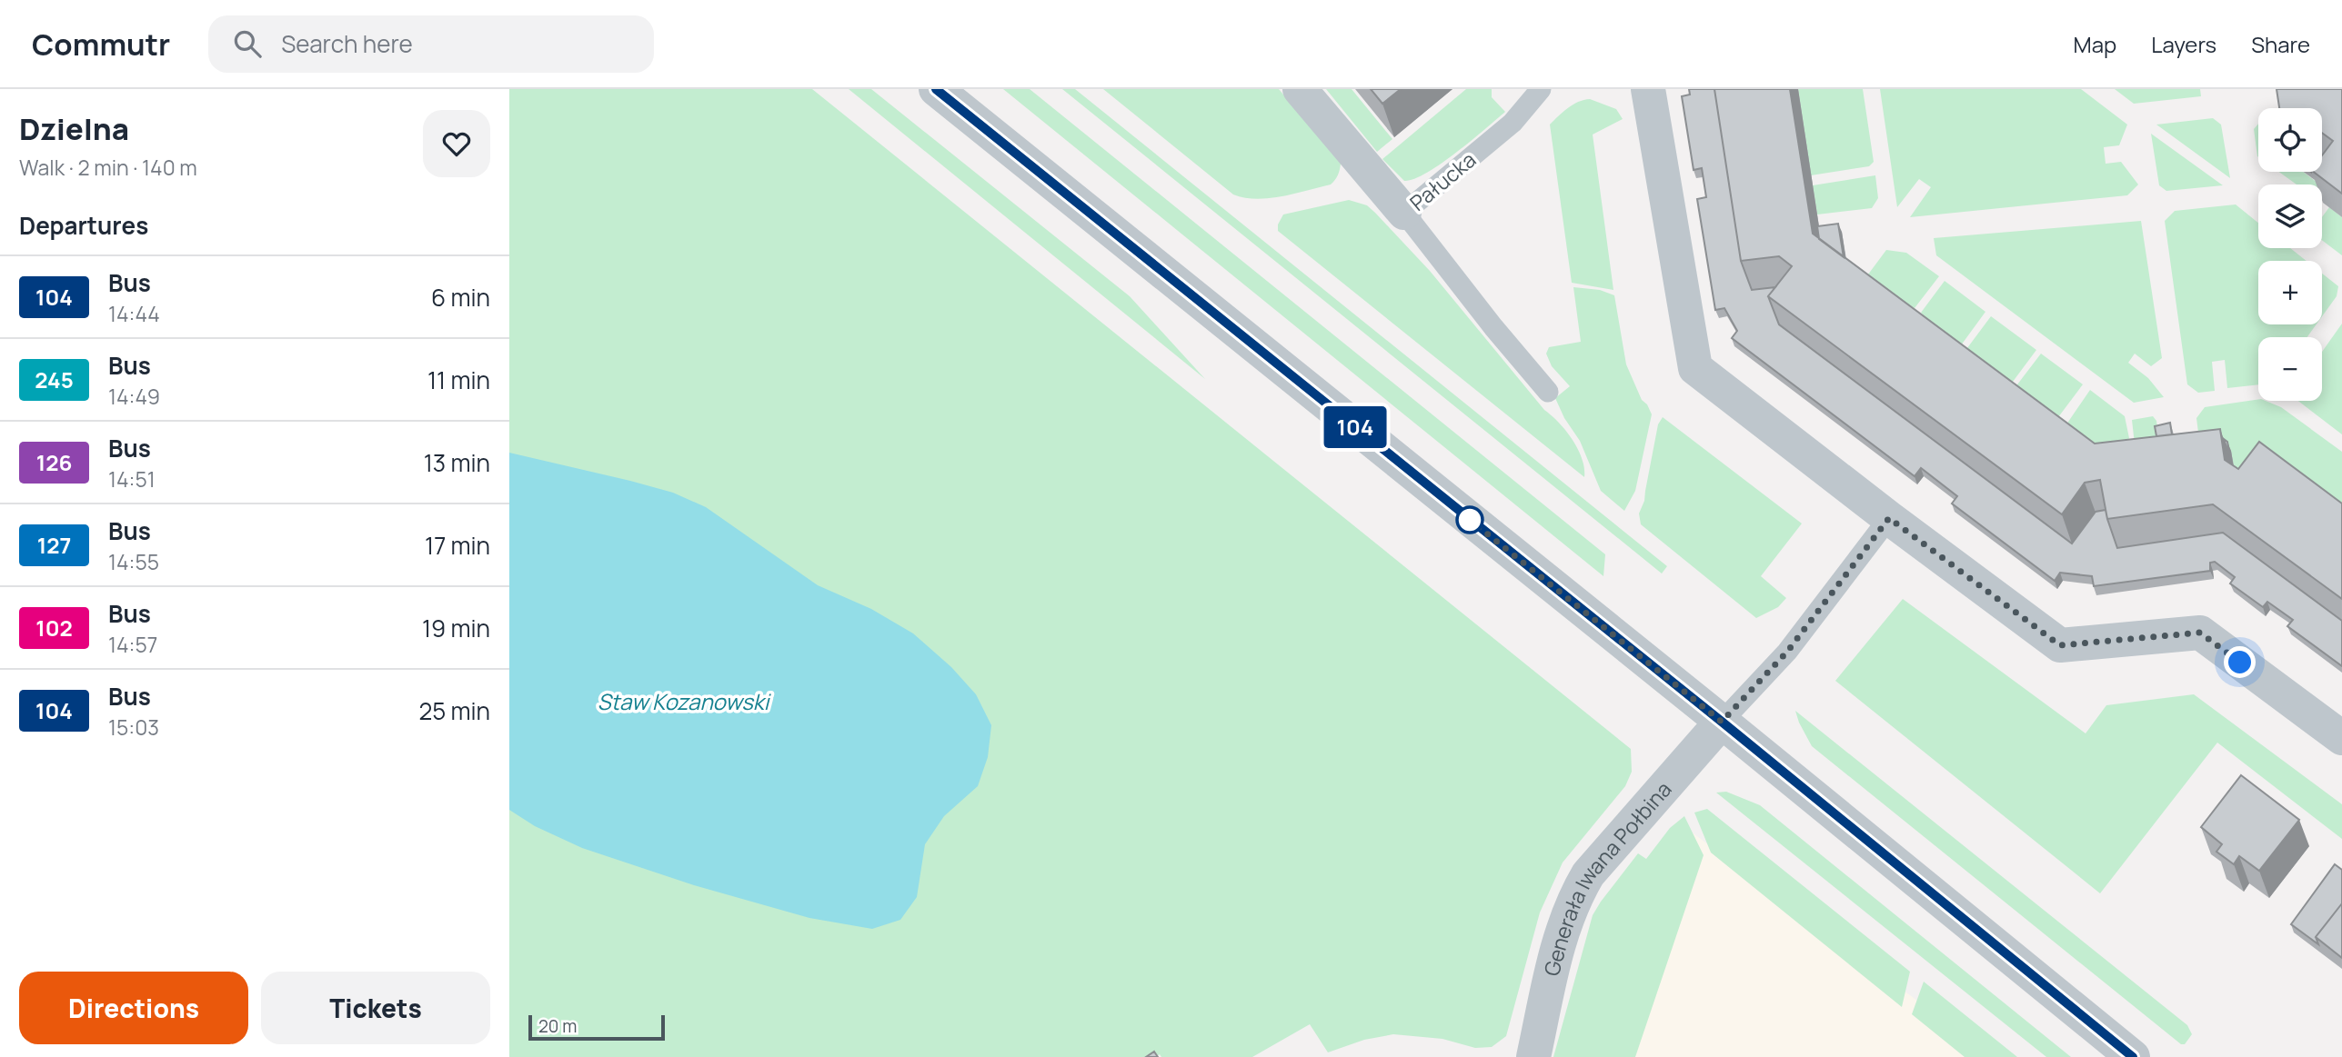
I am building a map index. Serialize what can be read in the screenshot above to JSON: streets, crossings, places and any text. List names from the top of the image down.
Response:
{
  "streets": {
    "street": ["Pałucka", "Generała Iwana Połbina"]
  },
  "water": ["Staw Kozanowski"],
  "lines": ["bus line 104"],
  "scale_bar": "20 m",
  "page": {
    "header": "Commutr",
    "search": "Search here",
    "nav": ["Map", "Layers", "Share"],
    "heading": [
      ["Dzielna", "Walk · 2 min · 140 m"],
      "Departures"
    ],
    "on_map": "104",
    "map_buttons": ["+", "−"],
    "list": [
      {
        "mark": "104",
        "name": "Bus",
        "note": "14:44",
        "value": "6 min"
      },
      {
        "mark": "245",
        "name": "Bus",
        "note": "14:49",
        "value": "11 min"
      },
      {
        "mark": "126",
        "name": "Bus",
        "note": "14:51",
        "value": "13 min"
      },
      {
        "mark": "127",
        "name": "Bus",
        "note": "14:55",
        "value": "17 min"
      },
      {
        "mark": "102",
        "name": "Bus",
        "note": "14:57",
        "value": "19 min"
      },
      {
        "mark": "104",
        "name": "Bus",
        "note": "15:03",
        "value": "25 min"
      }
    ],
    "buttons": ["Directions", "Tickets"],
    "scale": "20 m"
  }
}
